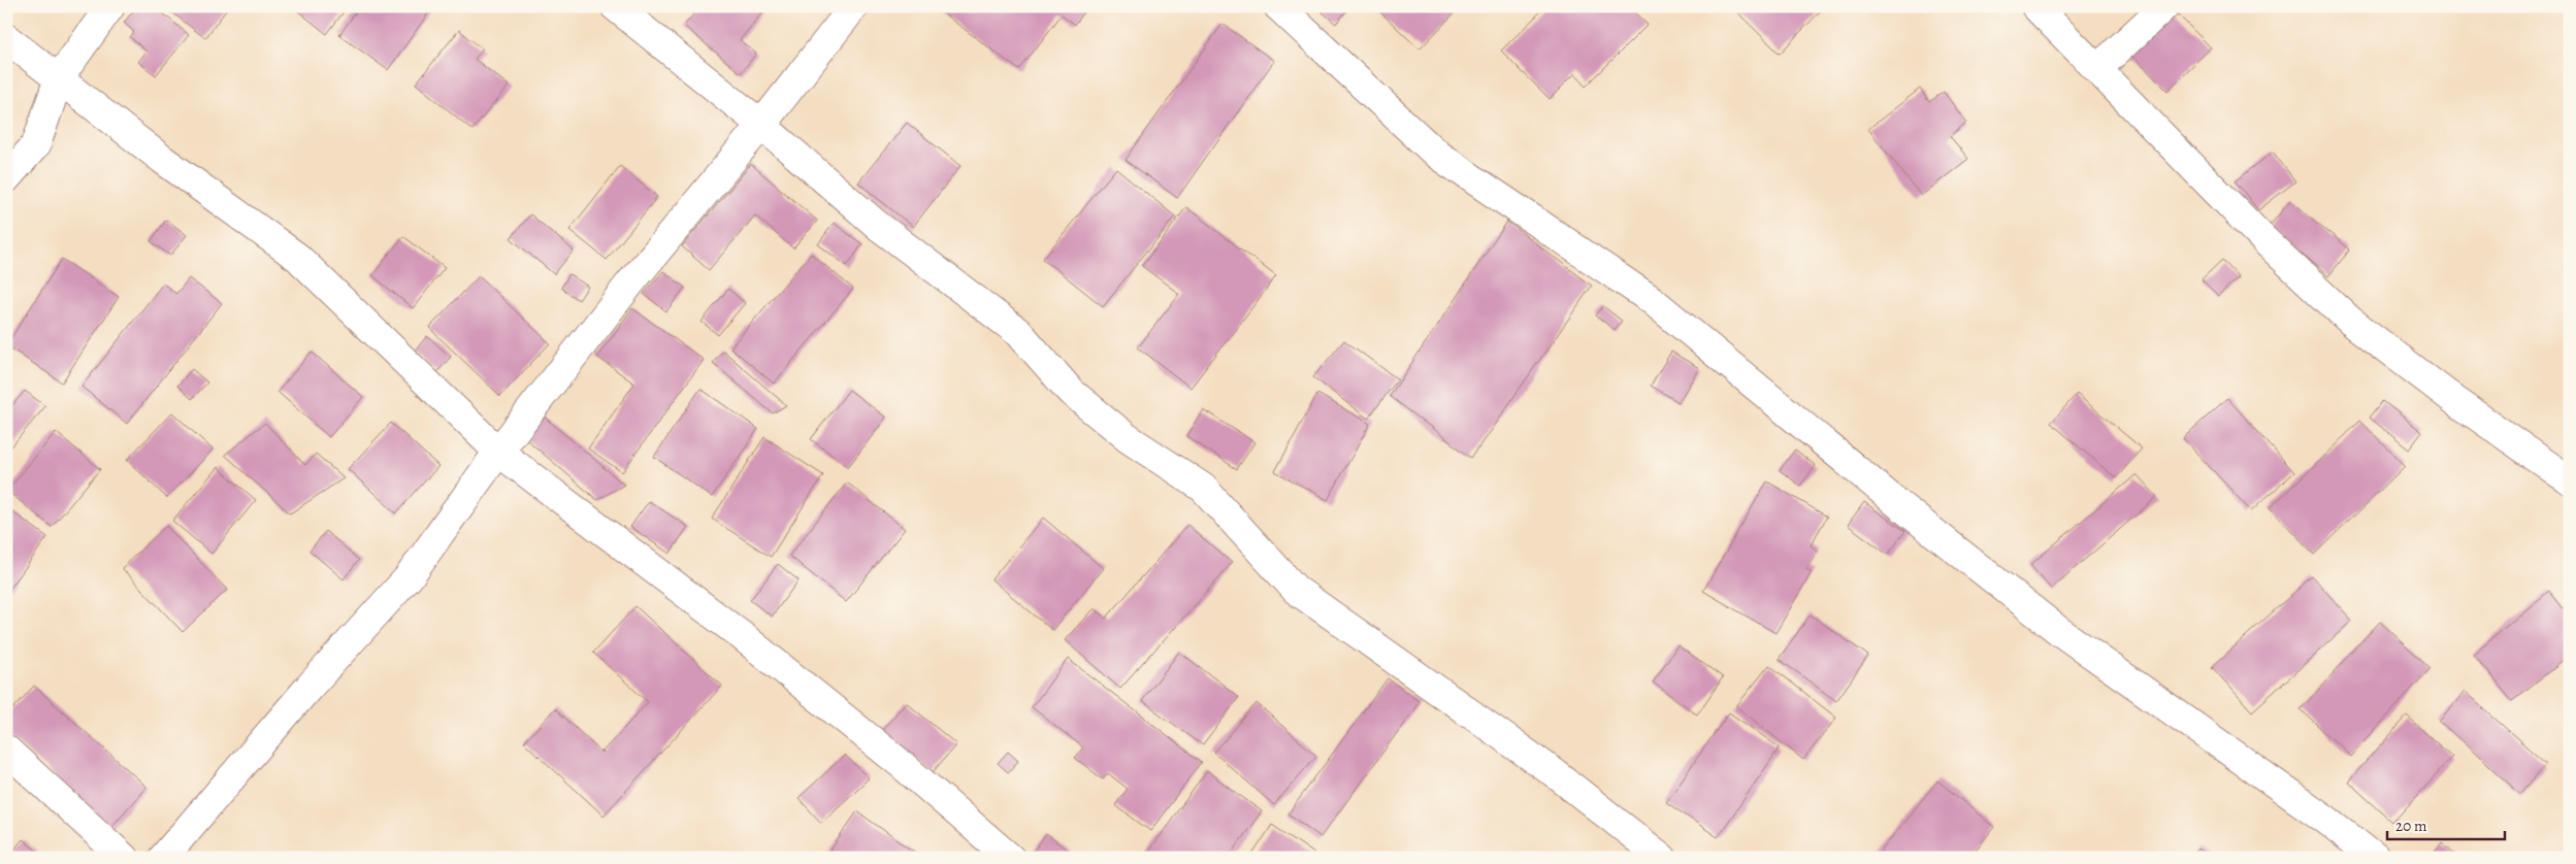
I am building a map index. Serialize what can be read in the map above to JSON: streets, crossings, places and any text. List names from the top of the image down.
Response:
{
  "scale_bar": "20 m"
}
